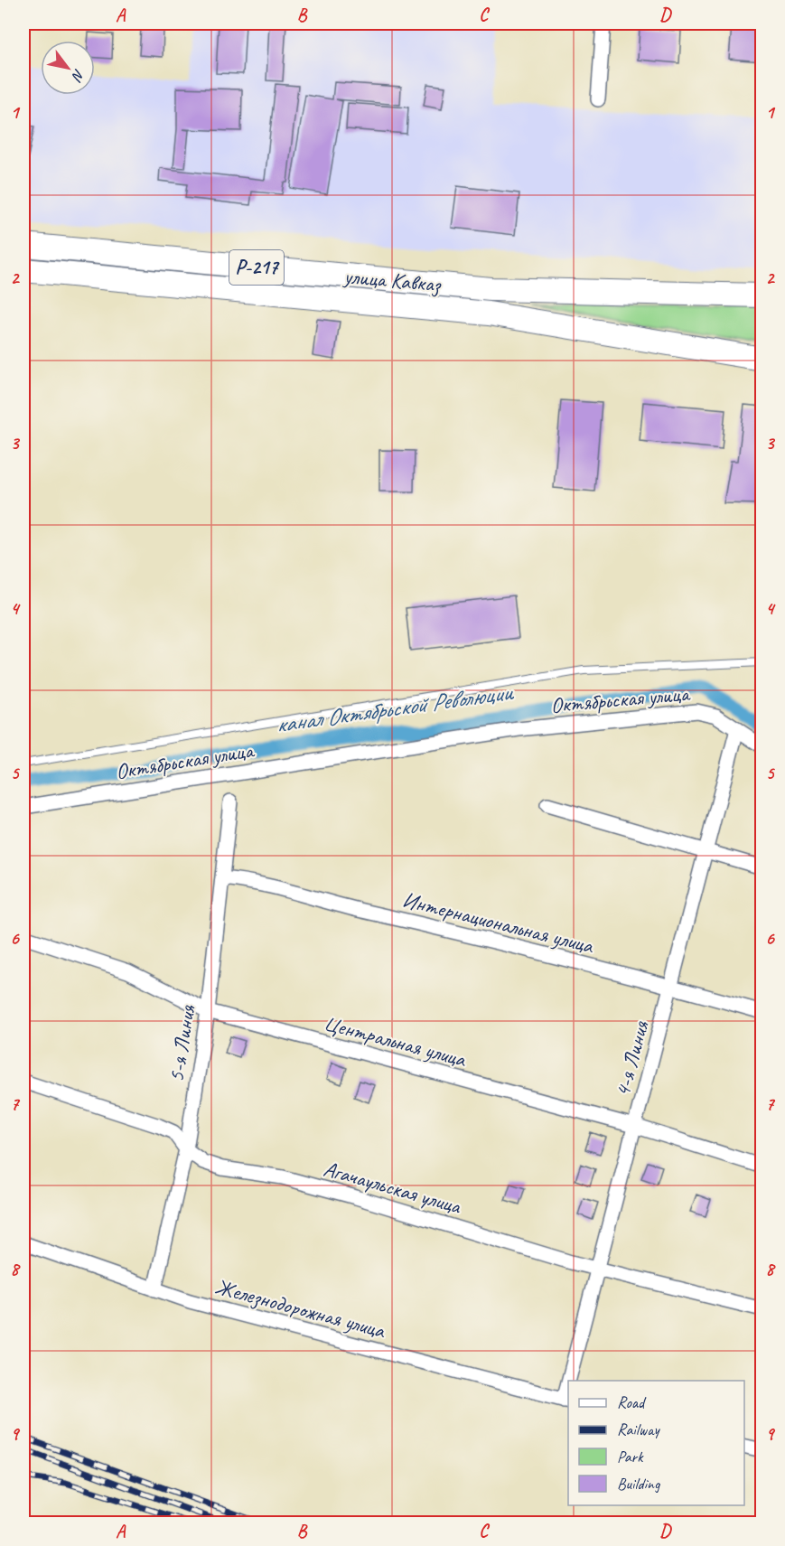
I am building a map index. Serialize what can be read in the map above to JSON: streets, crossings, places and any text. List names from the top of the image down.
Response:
{
  "streets": {
    "highway": ["Р-217", "улица Кавказ"],
    "street": [
      "Октябрьская улица",
      "Интернациональная улица",
      "Центральная улица",
      "5-я Линия",
      "4-я Линия",
      "Агачаульская улица",
      "Железнодорожная улица"
    ]
  },
  "crossings": [
    ["Октябрьская улица", "4-я Линия"],
    ["Интернациональная улица", "5-я Линия"],
    ["Интернациональная улица", "4-я Линия"],
    ["Центральная улица", "5-я Линия"],
    ["Центральная улица", "4-я Линия"],
    ["5-я Линия", "Агачаульская улица"],
    ["5-я Линия", "Железнодорожная улица"],
    ["4-я Линия", "Агачаульская улица"]
  ],
  "water": ["канал Октябрьской Революции"],
  "legend": [
    "Road",
    "Railway",
    "Park",
    "Building"
  ],
  "north": "bottom right",
  "grid": {
    "columns": [
      "A",
      "B",
      "C",
      "D"
    ],
    "rows": [
      "1",
      "2",
      "3",
      "4",
      "5",
      "6",
      "7",
      "8",
      "9"
    ]
  }
}
